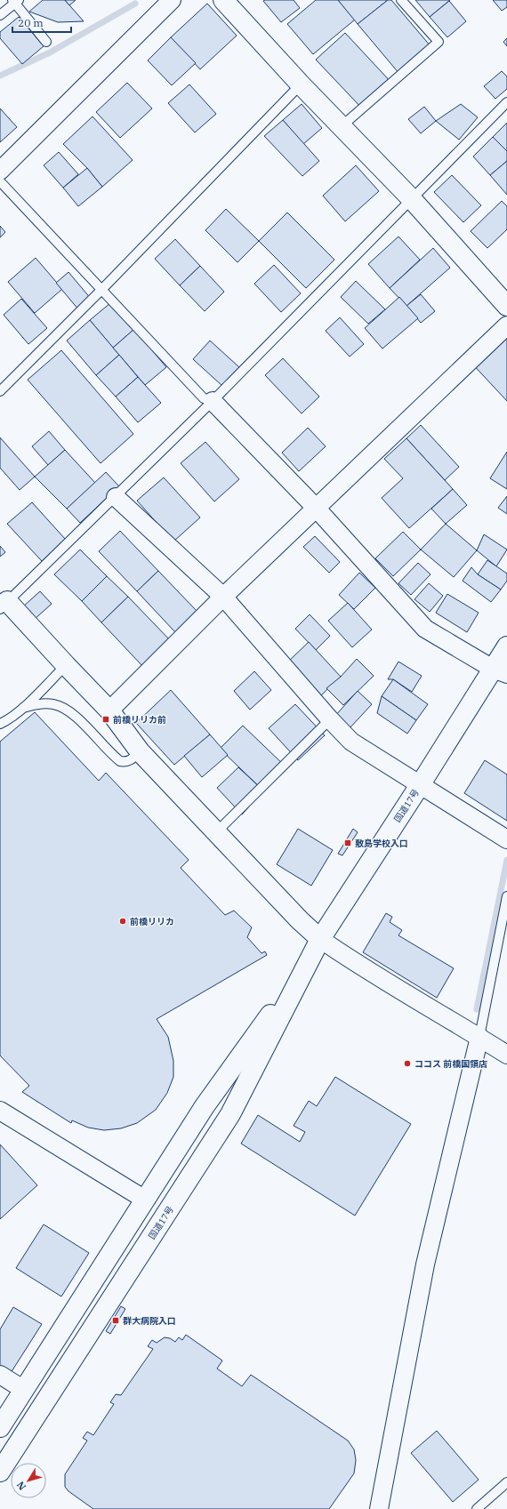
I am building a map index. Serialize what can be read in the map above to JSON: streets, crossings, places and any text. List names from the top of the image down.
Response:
{
  "streets": {
    "main road": ["国道17号"]
  },
  "places": {
    "transit": ["前橋リリカ前", "敷島学校入口", "群大病院入口"],
    "other": ["前橋リリカ", "ココス 前橋国領店"]
  },
  "scale_bar": "20 m",
  "north": "bottom left"
}
